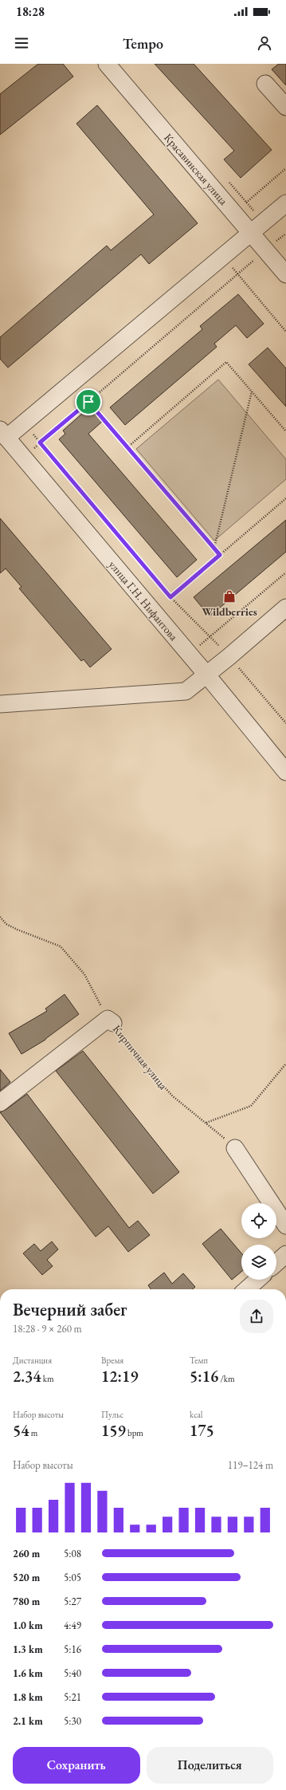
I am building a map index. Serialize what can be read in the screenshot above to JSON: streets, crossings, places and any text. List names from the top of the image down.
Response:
{
  "streets": {
    "street": ["Красавинская улица", "улица Г.Н. Нифантова", "Кирпичная улица"]
  },
  "places": {
    "shop": ["Wildberries"]
  },
  "page": {
    "status": "18:28",
    "header": "Tempo",
    "heading": ["Вечерний забег", "18:28 · 9 × 260 m"],
    "stats": [
      ["Дистанция", "2.34 km"],
      ["Время", "12:19"],
      ["Темп", "5:16 /km"],
      ["Набор высоты", "54 m"],
      ["Пульс", "159 bpm"],
      ["kcal", "175"]
    ],
    "chart": ["Набор высоты", "119–124 m"],
    "list": [
      {
        "name": "260 m",
        "note": "5:08"
      },
      {
        "name": "520 m",
        "note": "5:05"
      },
      {
        "name": "780 m",
        "note": "5:27"
      },
      {
        "name": "1.0 km",
        "note": "4:49"
      },
      {
        "name": "1.3 km",
        "note": "5:16"
      },
      {
        "name": "1.6 km",
        "note": "5:40"
      },
      {
        "name": "1.8 km",
        "note": "5:21"
      },
      {
        "name": "2.1 km",
        "note": "5:30"
      }
    ],
    "buttons": ["Сохранить", "Поделиться"]
  }
}
